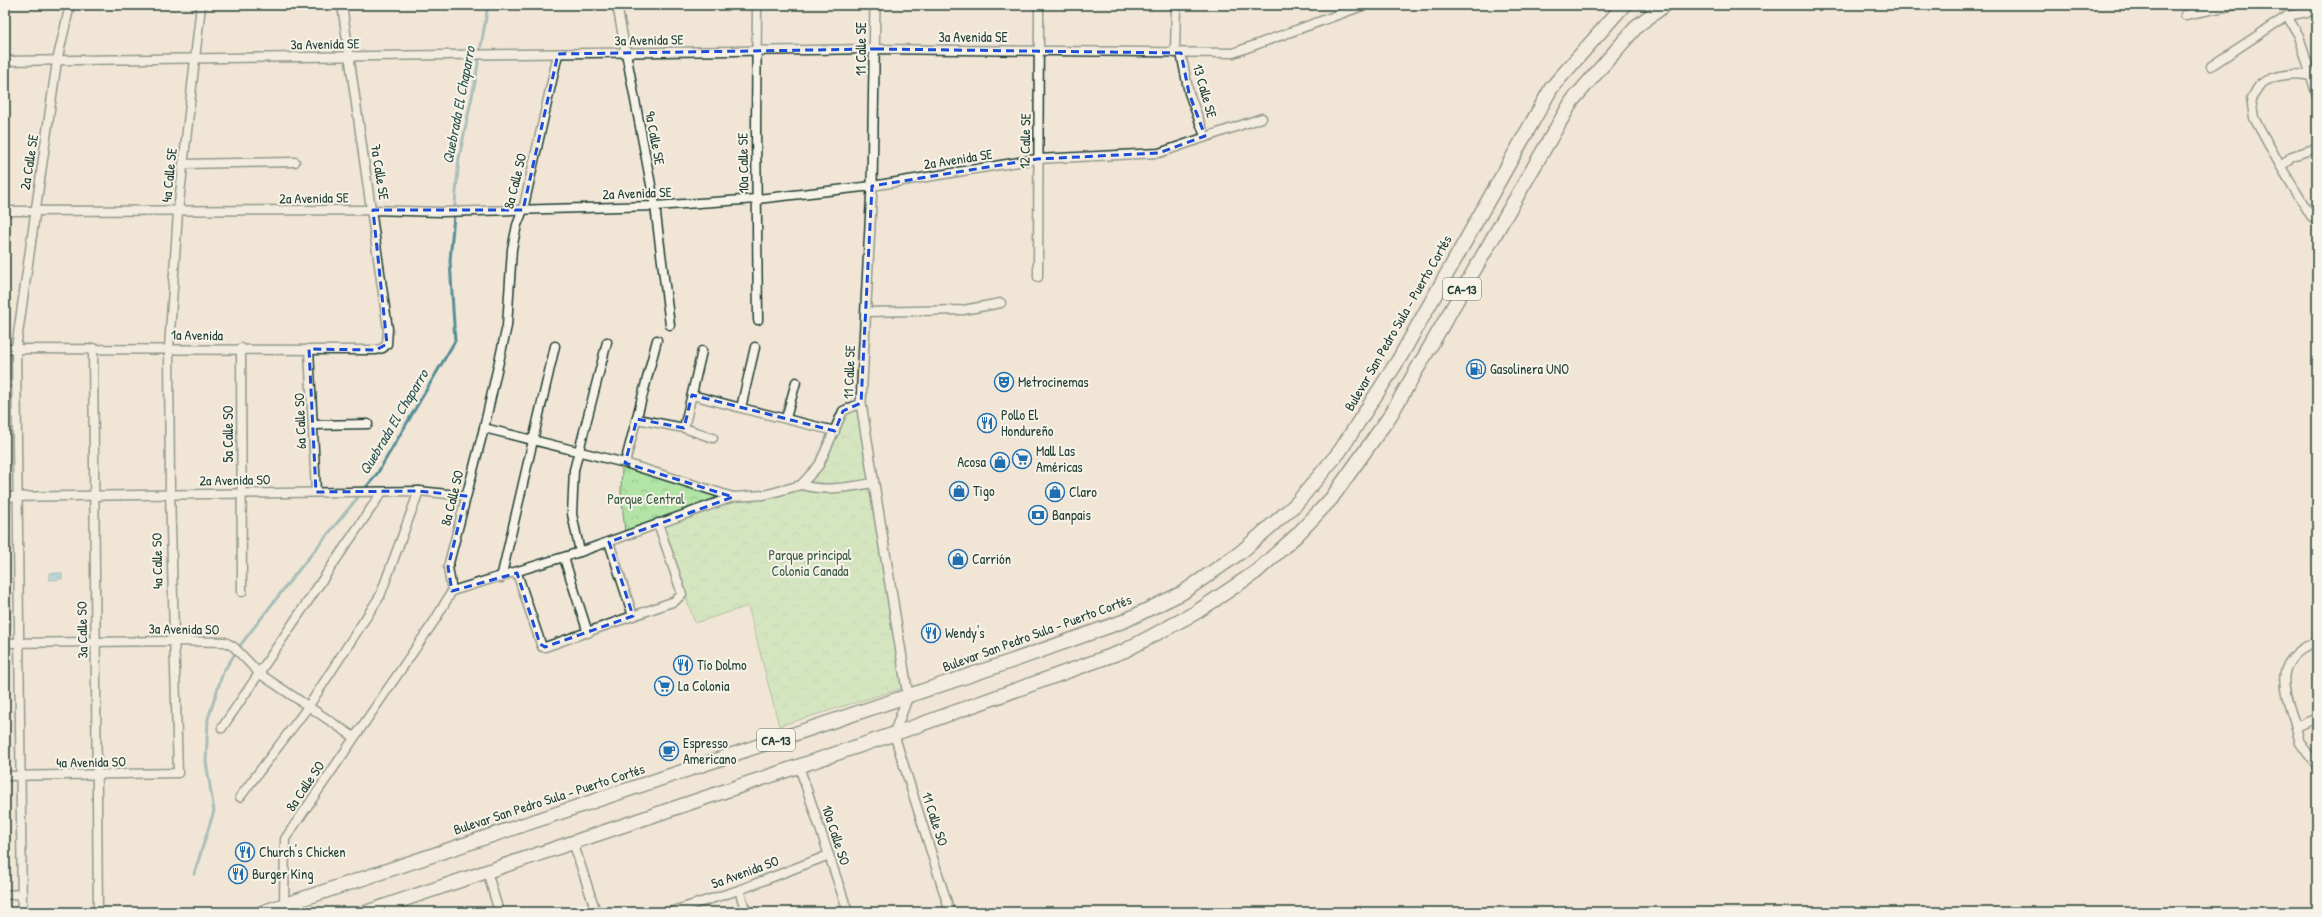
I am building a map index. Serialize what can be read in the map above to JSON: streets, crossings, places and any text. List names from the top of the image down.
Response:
{
  "streets": {
    "highway": ["CA-13", "Bulevar San Pedro Sula - Puerto Cortés"],
    "street": [
      "3a Avenida SE",
      "11 Calle SE",
      "13 Calle SE",
      "9a Calle SE",
      "12 Calle SE",
      "2a Avenida SE",
      "2a Calle SE",
      "10a Calle SE",
      "7a Calle SE",
      "4a Calle SE",
      "8a Calle SO",
      "1a Avenida",
      "6a Calle SO",
      "5a Calle SO",
      "2a Avenida SO",
      "4a Calle SO",
      "3a Avenida SO",
      "3a Calle SO",
      "4a Avenida SO",
      "11 Calle SO",
      "10a Calle SO",
      "5a Avenida SO"
    ]
  },
  "crossings": [
    ["3a Avenida SE", "11 Calle SE"],
    ["3a Avenida SE", "13 Calle SE"],
    ["3a Avenida SE", "9a Calle SE"],
    ["3a Avenida SE", "12 Calle SE"],
    ["3a Avenida SE", "2a Calle SE"],
    ["3a Avenida SE", "10a Calle SE"],
    ["3a Avenida SE", "7a Calle SE"],
    ["3a Avenida SE", "4a Calle SE"],
    ["3a Avenida SE", "8a Calle SO"],
    ["11 Calle SE", "2a Avenida SE"],
    ["11 Calle SE", "CA-13"],
    ["11 Calle SE", "Bulevar San Pedro Sula - Puerto Cortés"],
    ["11 Calle SE", "11 Calle SO"],
    ["13 Calle SE", "2a Avenida SE"],
    ["9a Calle SE", "2a Avenida SE"],
    ["12 Calle SE", "2a Avenida SE"],
    ["2a Avenida SE", "2a Calle SE"],
    ["2a Avenida SE", "10a Calle SE"],
    ["2a Avenida SE", "7a Calle SE"],
    ["2a Avenida SE", "4a Calle SE"],
    ["2a Avenida SE", "8a Calle SO"],
    ["2a Calle SE", "1a Avenida"],
    ["2a Calle SE", "2a Avenida SO"],
    ["2a Calle SE", "3a Avenida SO"],
    ["2a Calle SE", "4a Avenida SO"],
    ["7a Calle SE", "1a Avenida"],
    ["4a Calle SE", "1a Avenida"],
    ["4a Calle SE", "4a Calle SO"],
    ["8a Calle SO", "Bulevar San Pedro Sula - Puerto Cortés"],
    ["8a Calle SO", "2a Avenida SO"],
    ["8a Calle SO", "3a Avenida SO"],
    ["CA-13", "11 Calle SO"],
    ["CA-13", "10a Calle SO"],
    ["1a Avenida", "6a Calle SO"],
    ["1a Avenida", "5a Calle SO"],
    ["1a Avenida", "4a Calle SO"],
    ["1a Avenida", "3a Calle SO"],
    ["6a Calle SO", "2a Avenida SO"],
    ["5a Calle SO", "2a Avenida SO"],
    ["2a Avenida SO", "4a Calle SO"],
    ["2a Avenida SO", "3a Calle SO"],
    ["4a Calle SO", "3a Avenida SO"],
    ["4a Calle SO", "4a Avenida SO"],
    ["3a Avenida SO", "3a Calle SO"],
    ["3a Calle SO", "4a Avenida SO"],
    ["10a Calle SO", "5a Avenida SO"]
  ],
  "water": ["Quebrada El Chaparro"],
  "parks": ["Parque Central", "Parque principal Colonia Canada"],
  "places": {
    "fuel station": ["Gasolinera UNO"],
    "theatre": ["Metrocinemas"],
    "restaurant": [
      "Pollo El Hondureño",
      "Wendy's",
      "Tío Dolmo",
      "Church's Chicken",
      "Burger King"
    ],
    "supermarket": ["Mall Las Américas", "La Colonia"],
    "shop": [
      "Acosa",
      "Tigo",
      "Claro",
      "Carrión"
    ],
    "bank": ["Banpais"],
    "cafe": ["Espresso Americano"]
  }
}
